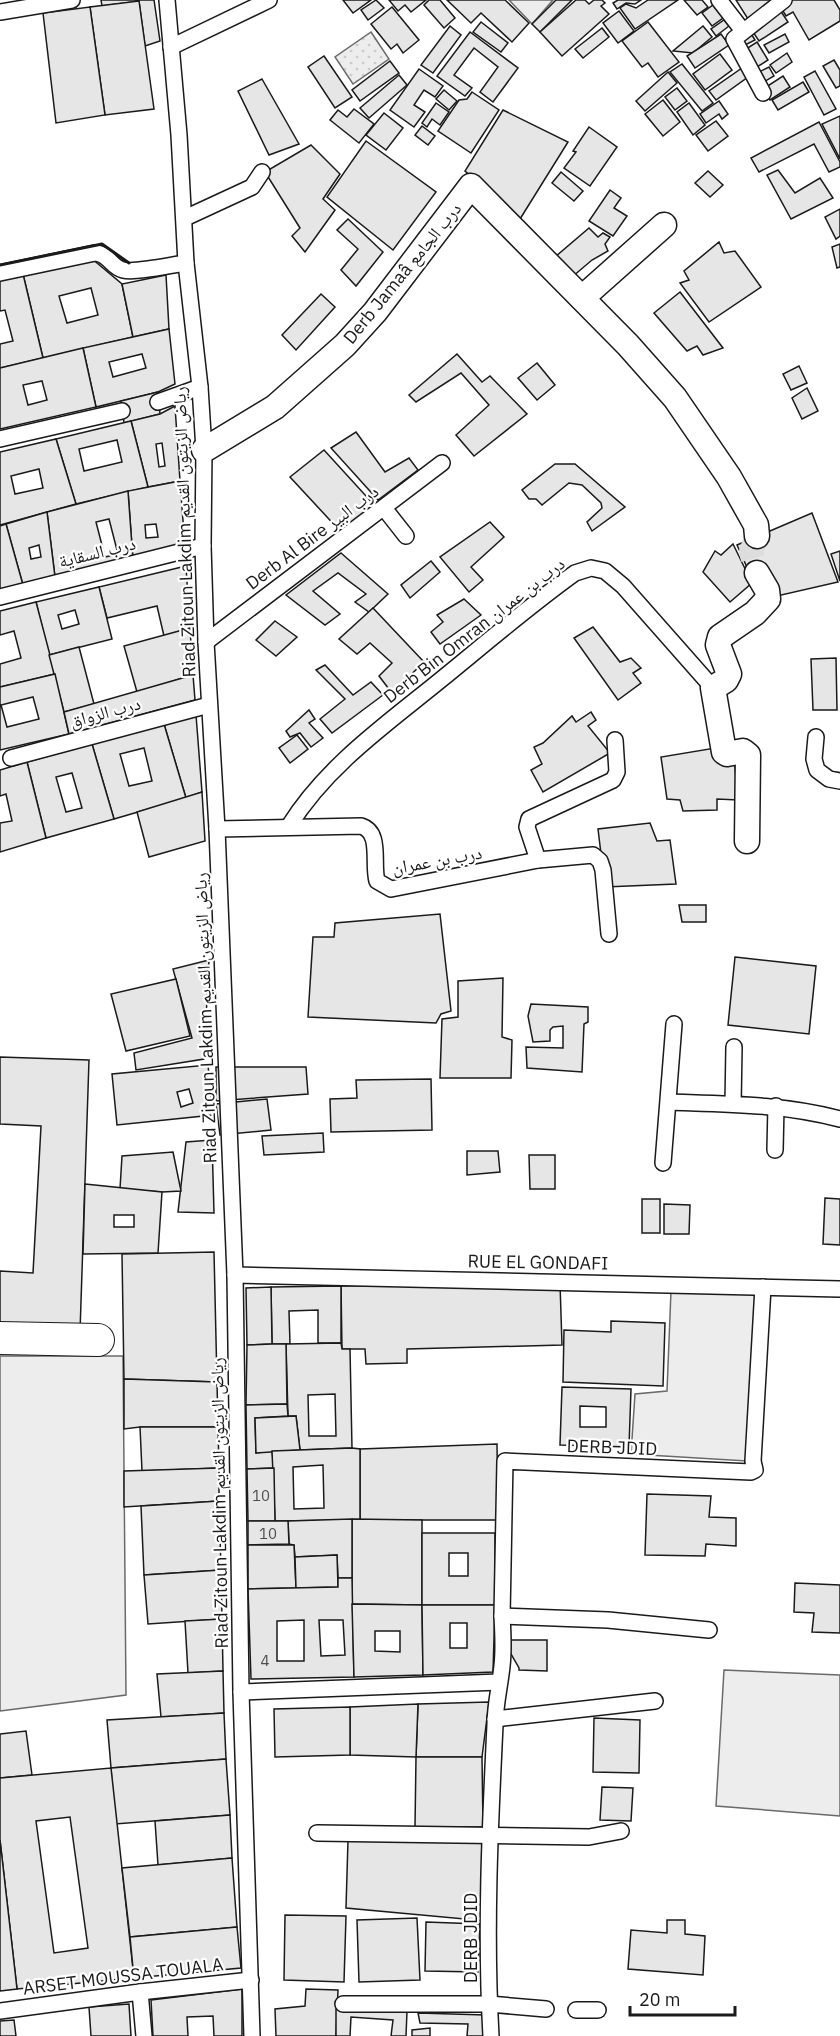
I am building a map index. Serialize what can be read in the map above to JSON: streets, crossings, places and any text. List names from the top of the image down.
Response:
{
  "streets": {
    "street": ["Derb Jamaâ درب الجامع"],
    "lane": [
      "Riad Zitoun Lakdim رياض الزيتون القديم",
      "Derb Al Bire درب البير",
      "درب السقاية",
      "Derb Bin Omran درب بن عمران",
      "درب الزواق",
      "درب بن عمران",
      "RUE EL GONDAFI",
      "DERB JDID",
      "ARSET MOUSSA TOUALA"
    ]
  },
  "crossings": [
    ["Derb Jamaâ درب الجامع", "Riad Zitoun Lakdim رياض الزيتون القديم"],
    ["Riad Zitoun Lakdim رياض الزيتون القديم", "Derb Al Bire درب البير"],
    ["Riad Zitoun Lakdim رياض الزيتون القديم", "درب السقاية"],
    ["Riad Zitoun Lakdim رياض الزيتون القديم", "درب الزواق"],
    ["Riad Zitoun Lakdim رياض الزيتون القديم", "درب بن عمران"],
    ["Riad Zitoun Lakdim رياض الزيتون القديم", "RUE EL GONDAFI"],
    ["Riad Zitoun Lakdim رياض الزيتون القديم", "ARSET MOUSSA TOUALA"],
    ["Derb Bin Omran درب بن عمران", "درب بن عمران"],
    ["RUE EL GONDAFI", "DERB JDID"]
  ],
  "house_numbers": ["10", "10", "4"],
  "scale_bar": "20 m"
}
